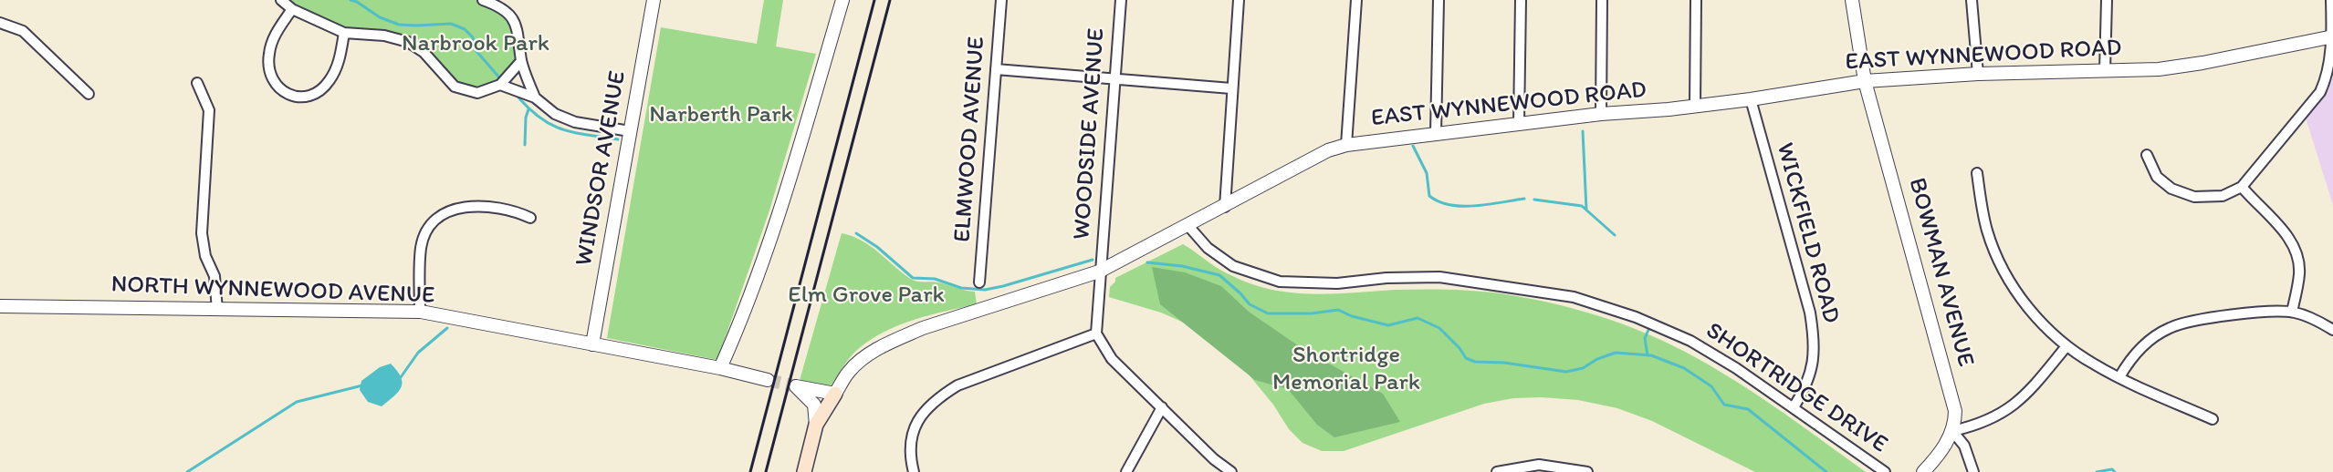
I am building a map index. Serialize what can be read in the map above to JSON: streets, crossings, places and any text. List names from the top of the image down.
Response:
{
  "streets": {
    "main road": ["EAST WYNNEWOOD ROAD"],
    "street": [
      "WOODSIDE AVENUE",
      "ELMWOOD AVENUE",
      "WINDSOR AVENUE",
      "WICKFIELD ROAD",
      "BOWMAN AVENUE",
      "NORTH WYNNEWOOD AVENUE",
      "SHORTRIDGE DRIVE"
    ]
  },
  "crossings": [
    ["EAST WYNNEWOOD ROAD", "WOODSIDE AVENUE"],
    ["EAST WYNNEWOOD ROAD", "WICKFIELD ROAD"],
    ["EAST WYNNEWOOD ROAD", "BOWMAN AVENUE"],
    ["EAST WYNNEWOOD ROAD", "SHORTRIDGE DRIVE"],
    ["WINDSOR AVENUE", "NORTH WYNNEWOOD AVENUE"],
    ["WICKFIELD ROAD", "SHORTRIDGE DRIVE"]
  ],
  "parks": [
    "Narbrook Park",
    "Narberth Park",
    "Elm Grove Park",
    "Shortridge Memorial Park"
  ]
}
